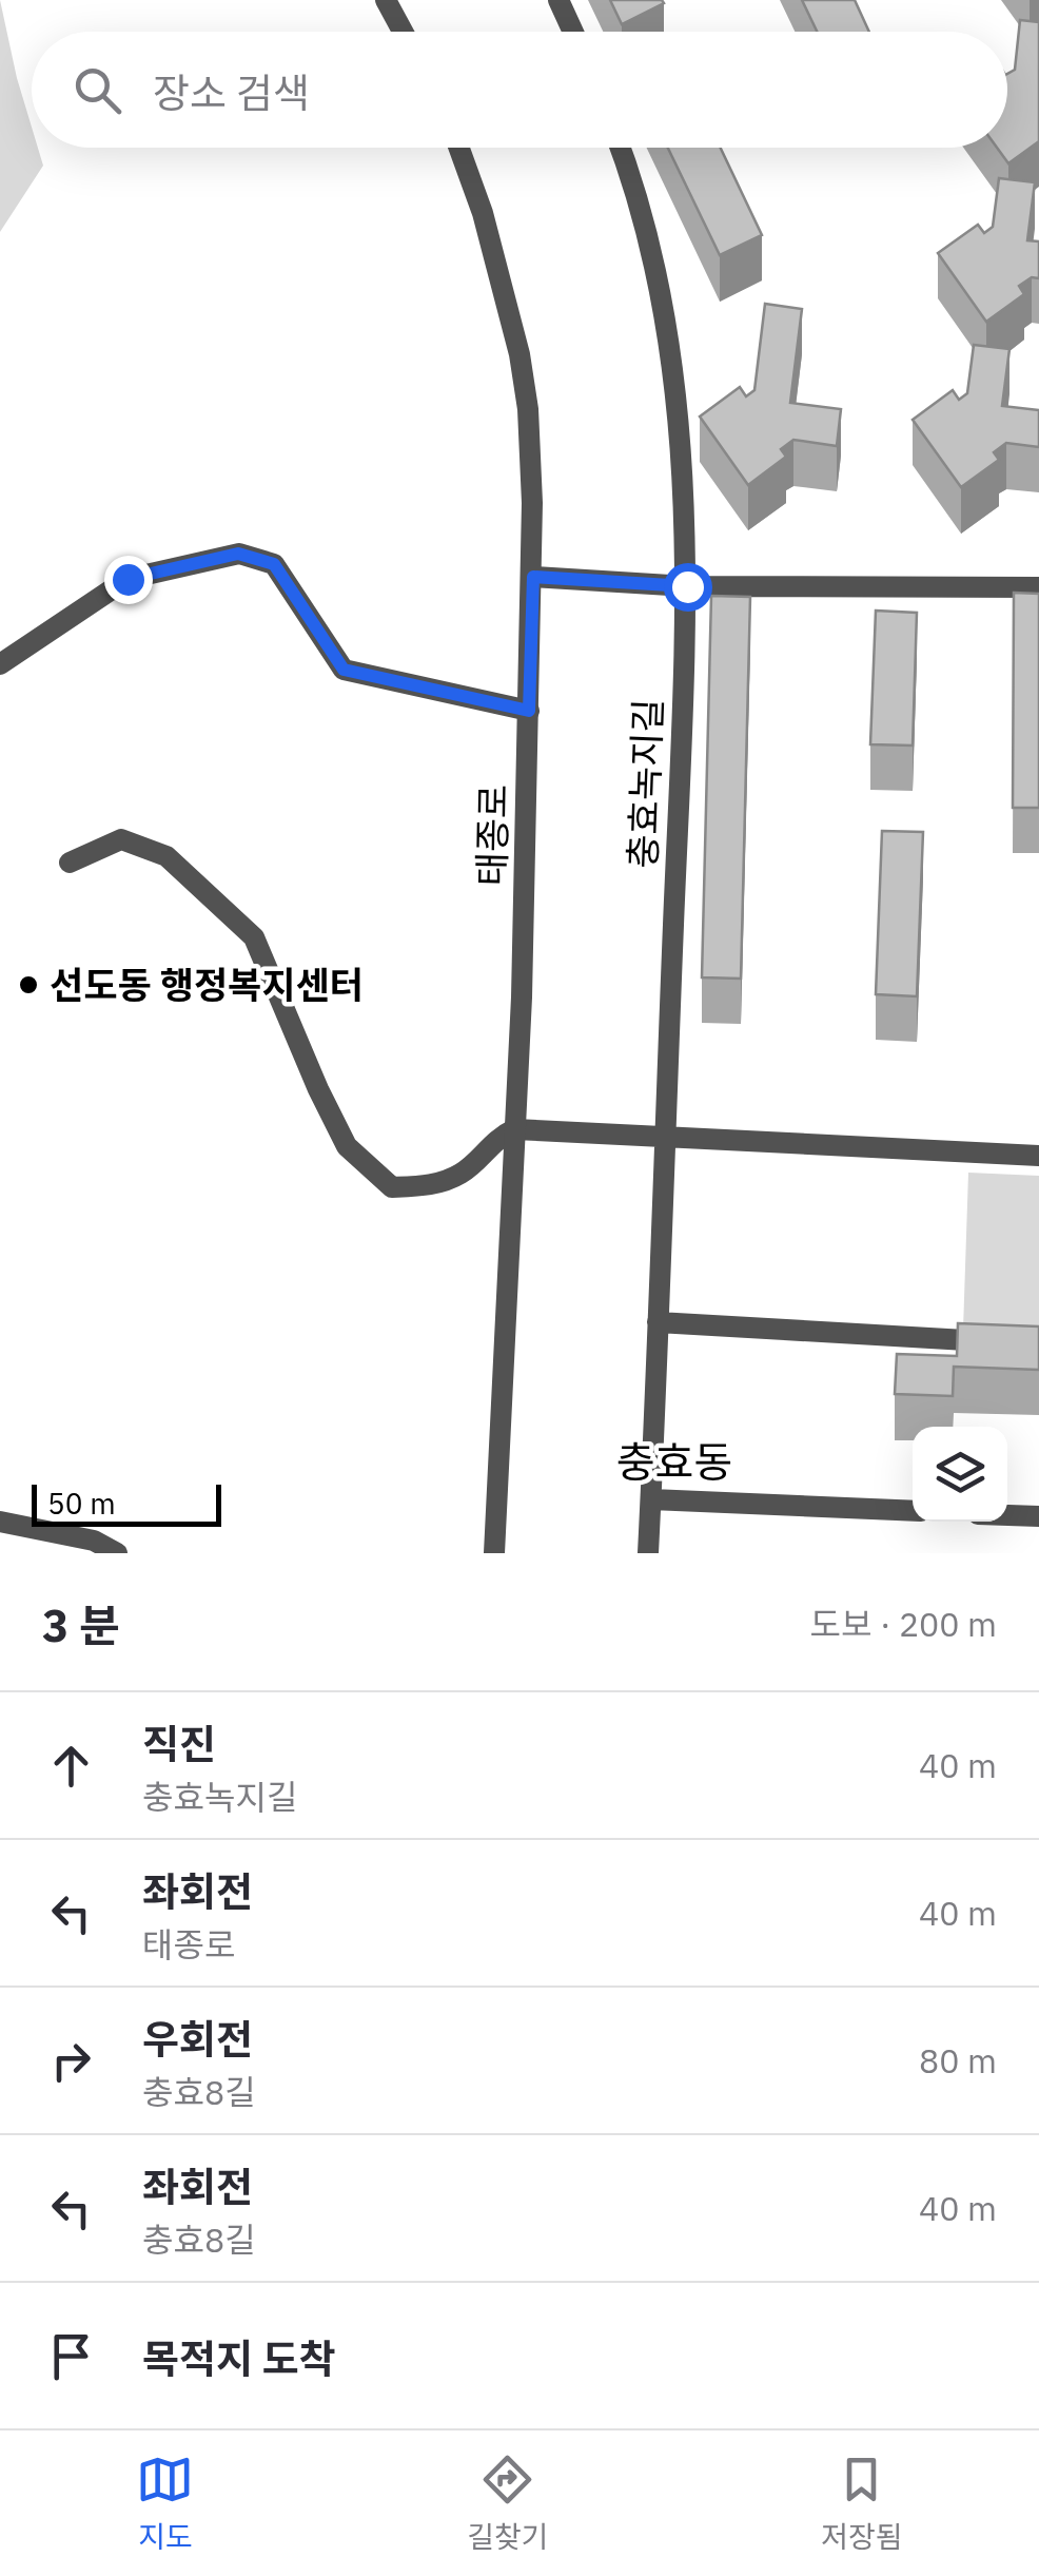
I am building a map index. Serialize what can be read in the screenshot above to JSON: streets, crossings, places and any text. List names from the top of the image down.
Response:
{
  "streets": {
    "street": ["충효녹지길", "태종로"]
  },
  "districts": ["충효동"],
  "places": ["선도동 행정복지센터"],
  "scale_bar": "50 m",
  "page": {
    "search": "장소 검색",
    "scale": "50 m",
    "heading": ["3 분", "도보 · 200 m"],
    "list": [
      ["직진", "충효녹지길", "40 m"],
      ["좌회전", "태종로", "40 m"],
      ["우회전", "충효8길", "80 m"],
      ["좌회전", "충효8길", "40 m"],
      "목적지 도착"
    ],
    "nav": ["지도", "길찾기", "저장됨"]
  }
}
